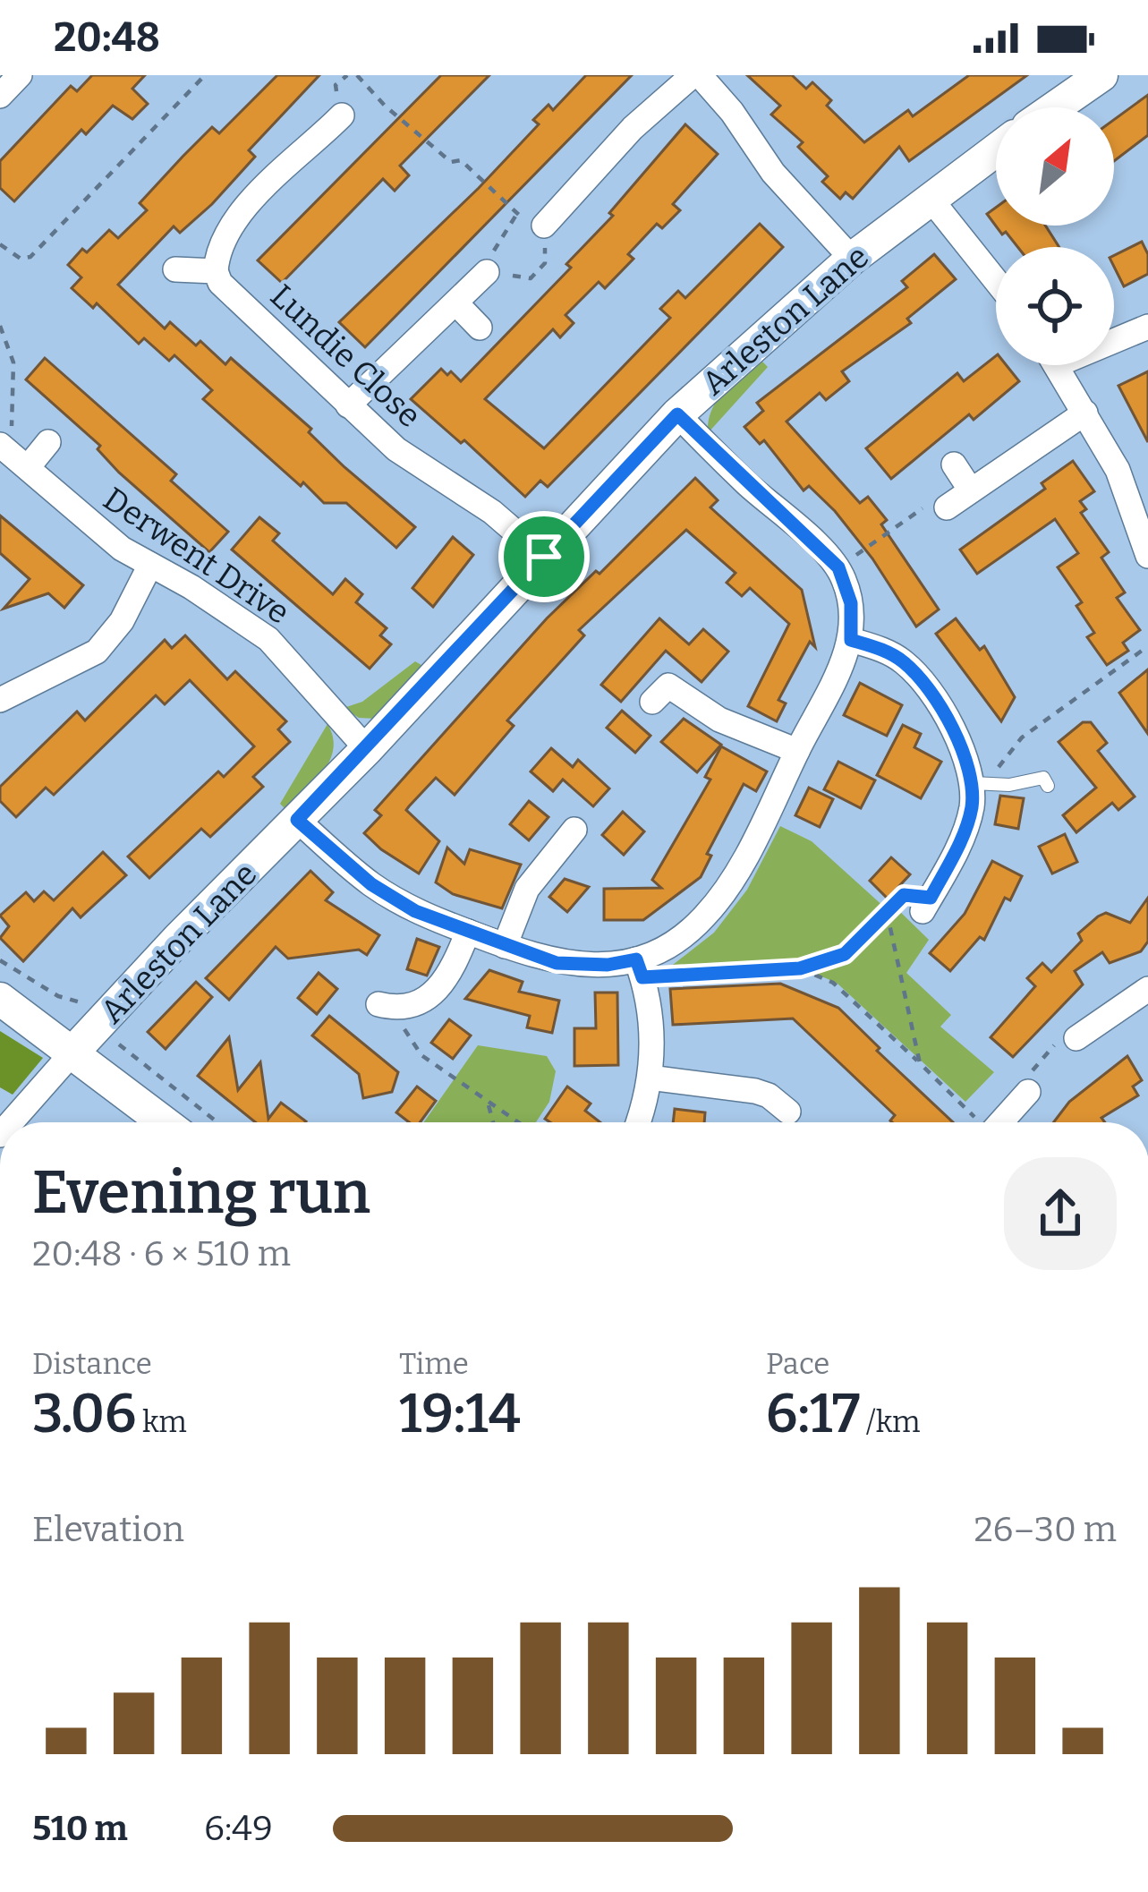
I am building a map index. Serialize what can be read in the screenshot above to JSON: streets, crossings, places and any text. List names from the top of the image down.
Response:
{
  "streets": {
    "street": ["Arleston Lane", "Lundie Close", "Derwent Drive"]
  },
  "crossings": [
    ["Arleston Lane", "Lundie Close"],
    ["Arleston Lane", "Derwent Drive"]
  ],
  "north": "top right",
  "page": {
    "status": "20:48",
    "heading": ["Evening run", "20:48 · 6 × 510 m"],
    "stats": [
      ["Distance", "3.06 km"],
      ["Time", "19:14"],
      ["Pace", "6:17 /km"]
    ],
    "chart": ["Elevation", "26–30 m"],
    "list": [
      {
        "name": "510 m",
        "note": "6:49"
      }
    ]
  }
}
